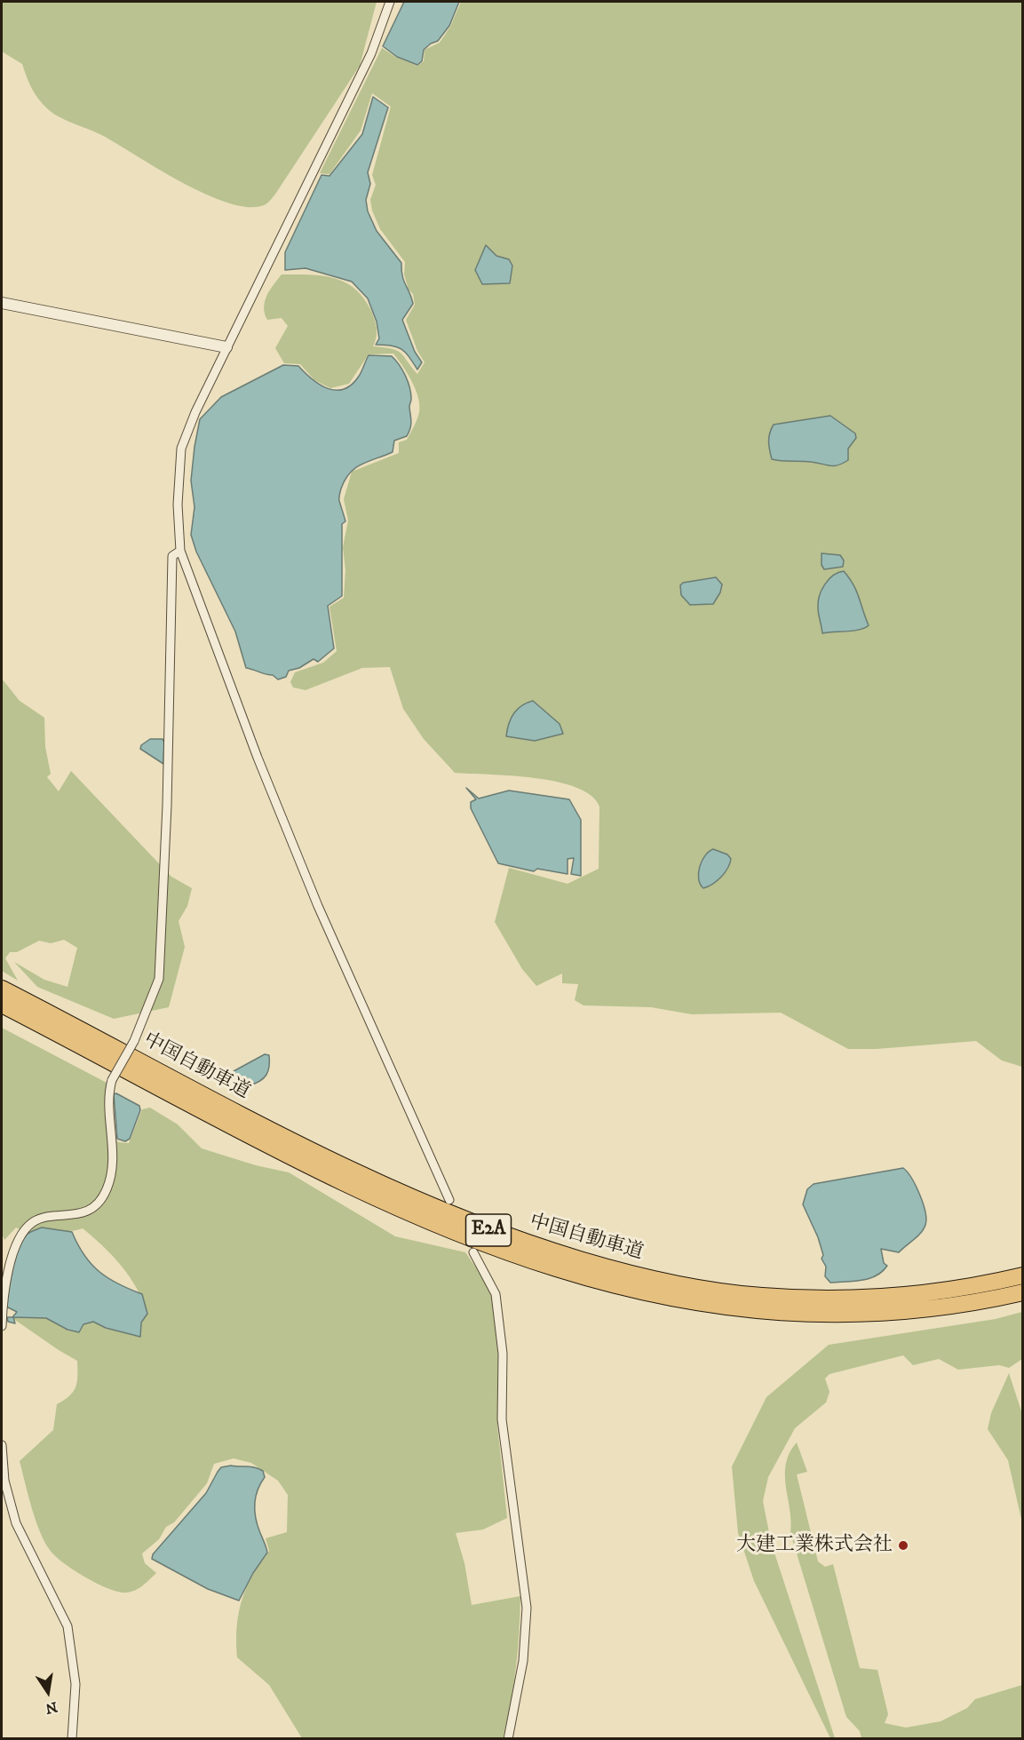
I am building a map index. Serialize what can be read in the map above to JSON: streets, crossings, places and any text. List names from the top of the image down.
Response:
{
  "streets": {
    "highway": ["中国自動車道", "E2A"]
  },
  "places": ["大建工業株式会社"],
  "north": "bottom"
}
